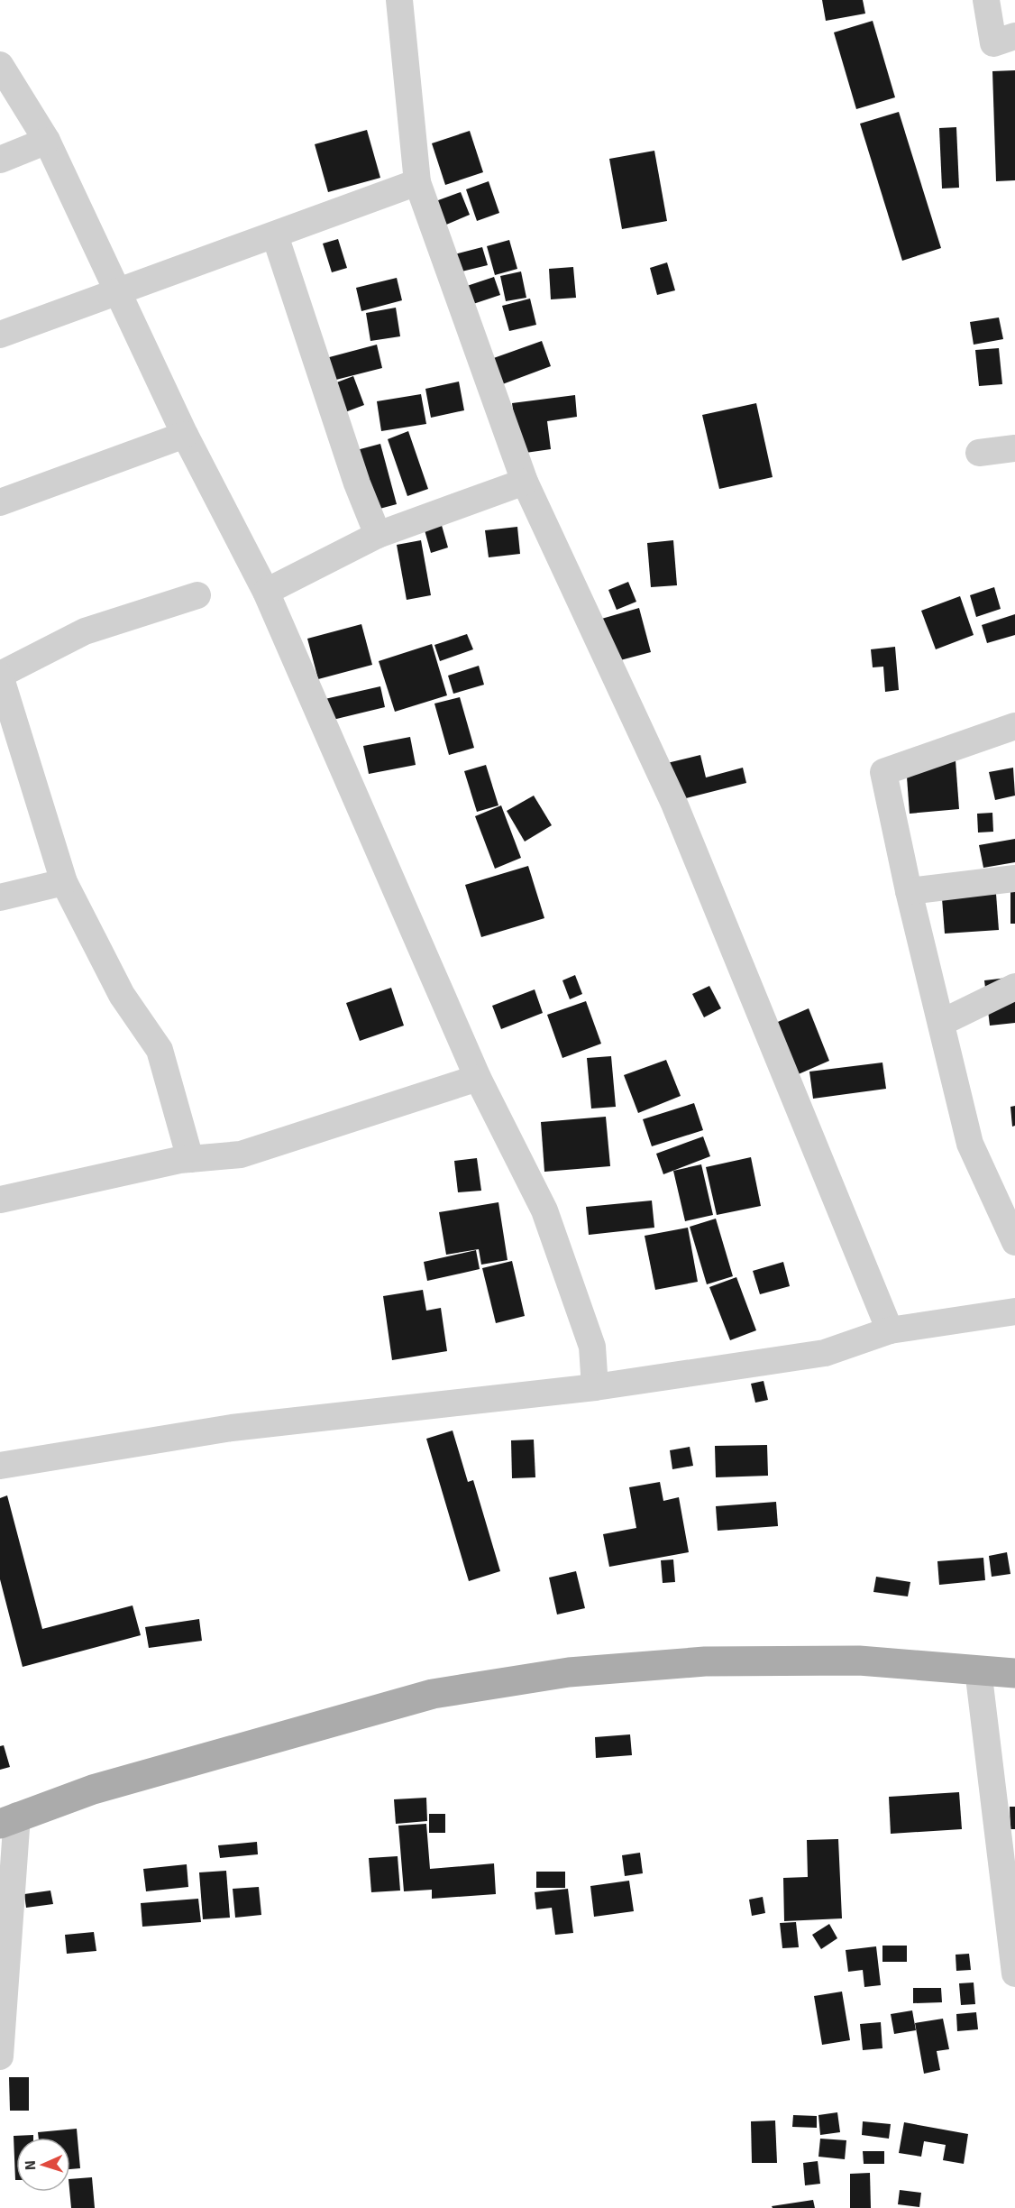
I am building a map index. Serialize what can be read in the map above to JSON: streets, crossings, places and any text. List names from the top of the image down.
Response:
{
  "north": "left"
}
